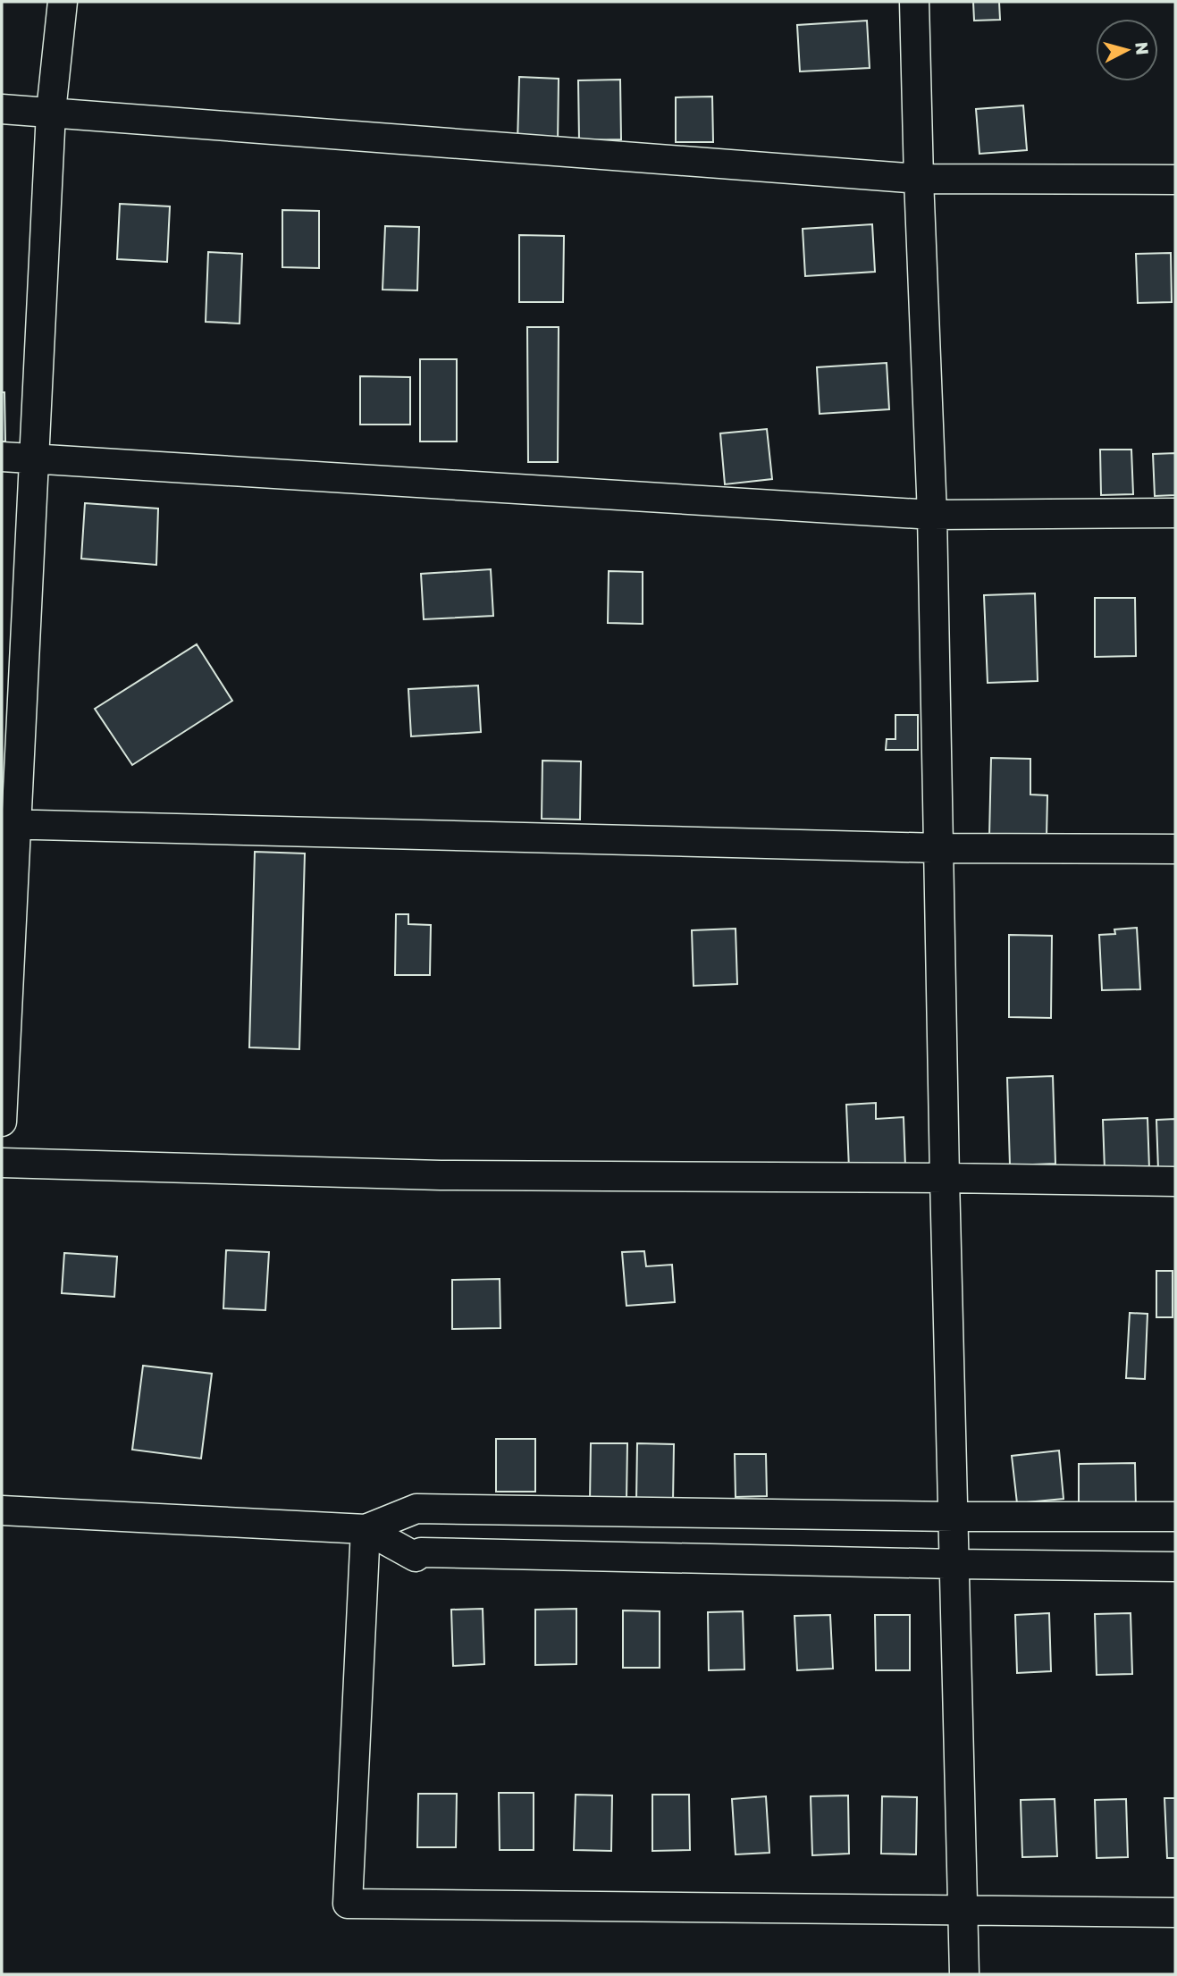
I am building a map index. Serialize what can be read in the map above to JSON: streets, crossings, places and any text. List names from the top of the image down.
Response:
{
  "north": "right"
}
